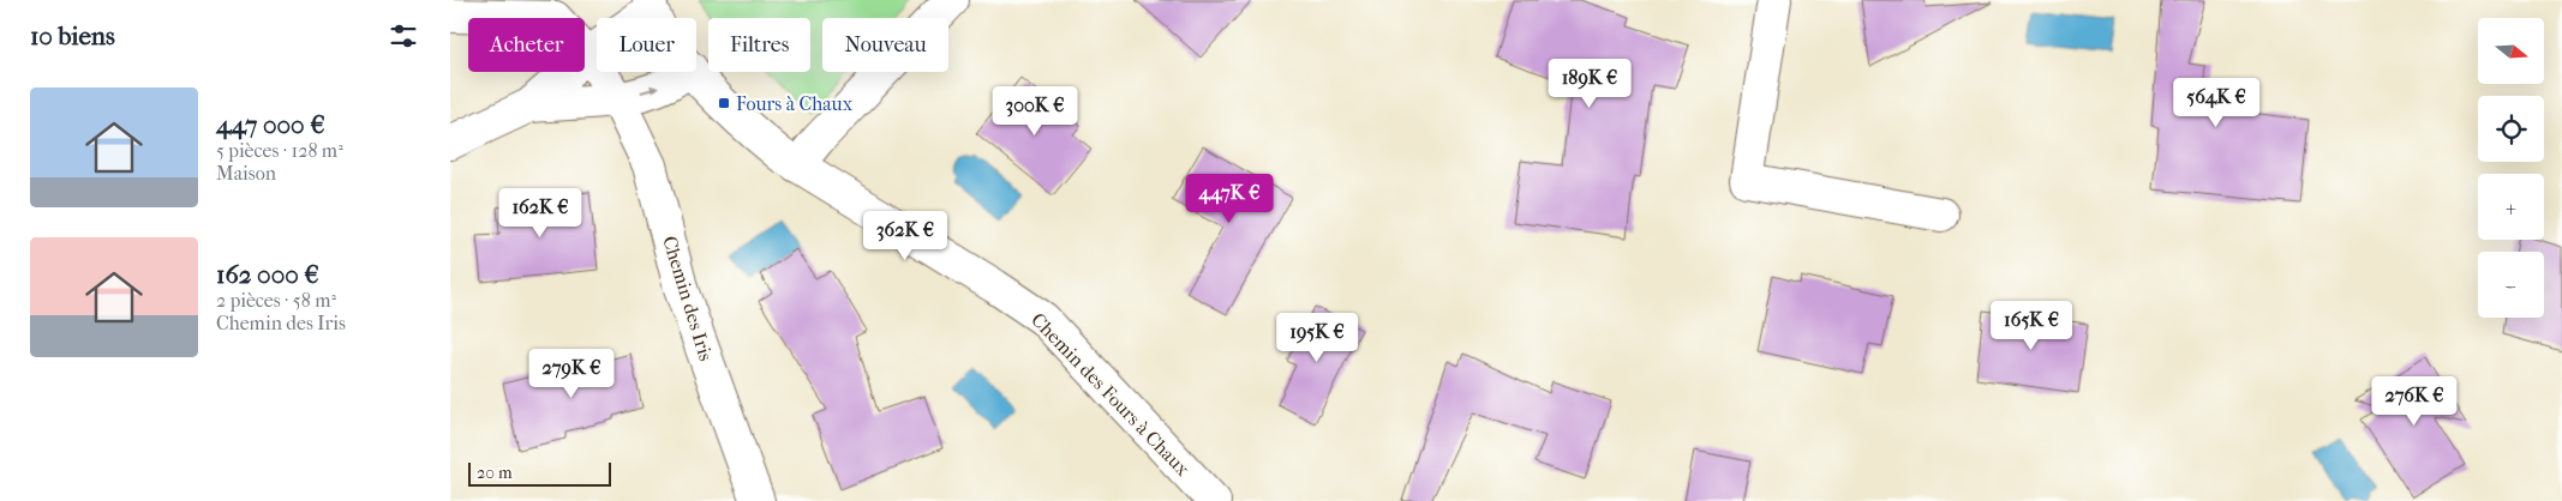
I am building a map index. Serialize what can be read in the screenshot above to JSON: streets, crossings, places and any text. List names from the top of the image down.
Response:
{
  "streets": {
    "street": ["Chemin des Iris", "Chemin des Fours à Chaux"]
  },
  "places": {
    "transit": ["Fours à Chaux"]
  },
  "scale_bar": "20 m",
  "north": "right",
  "page": {
    "heading": "10 biens",
    "map_buttons": ["+", "−"],
    "chip": [
      "Acheter",
      "Louer",
      "Filtres",
      "Nouveau"
    ],
    "price": [
      "189K €",
      "564K €",
      "300K €",
      "447K €",
      "162K €",
      "362K €",
      "165K €",
      "195K €",
      "279K €",
      "276K €"
    ],
    "list": [
      {
        "name": "447 000 €",
        "note": "5 pièces · 128 m² · Maison"
      },
      {
        "name": "162 000 €",
        "note": "2 pièces · 58 m² · Chemin des Iris"
      }
    ],
    "scale": "20 m"
  }
}
